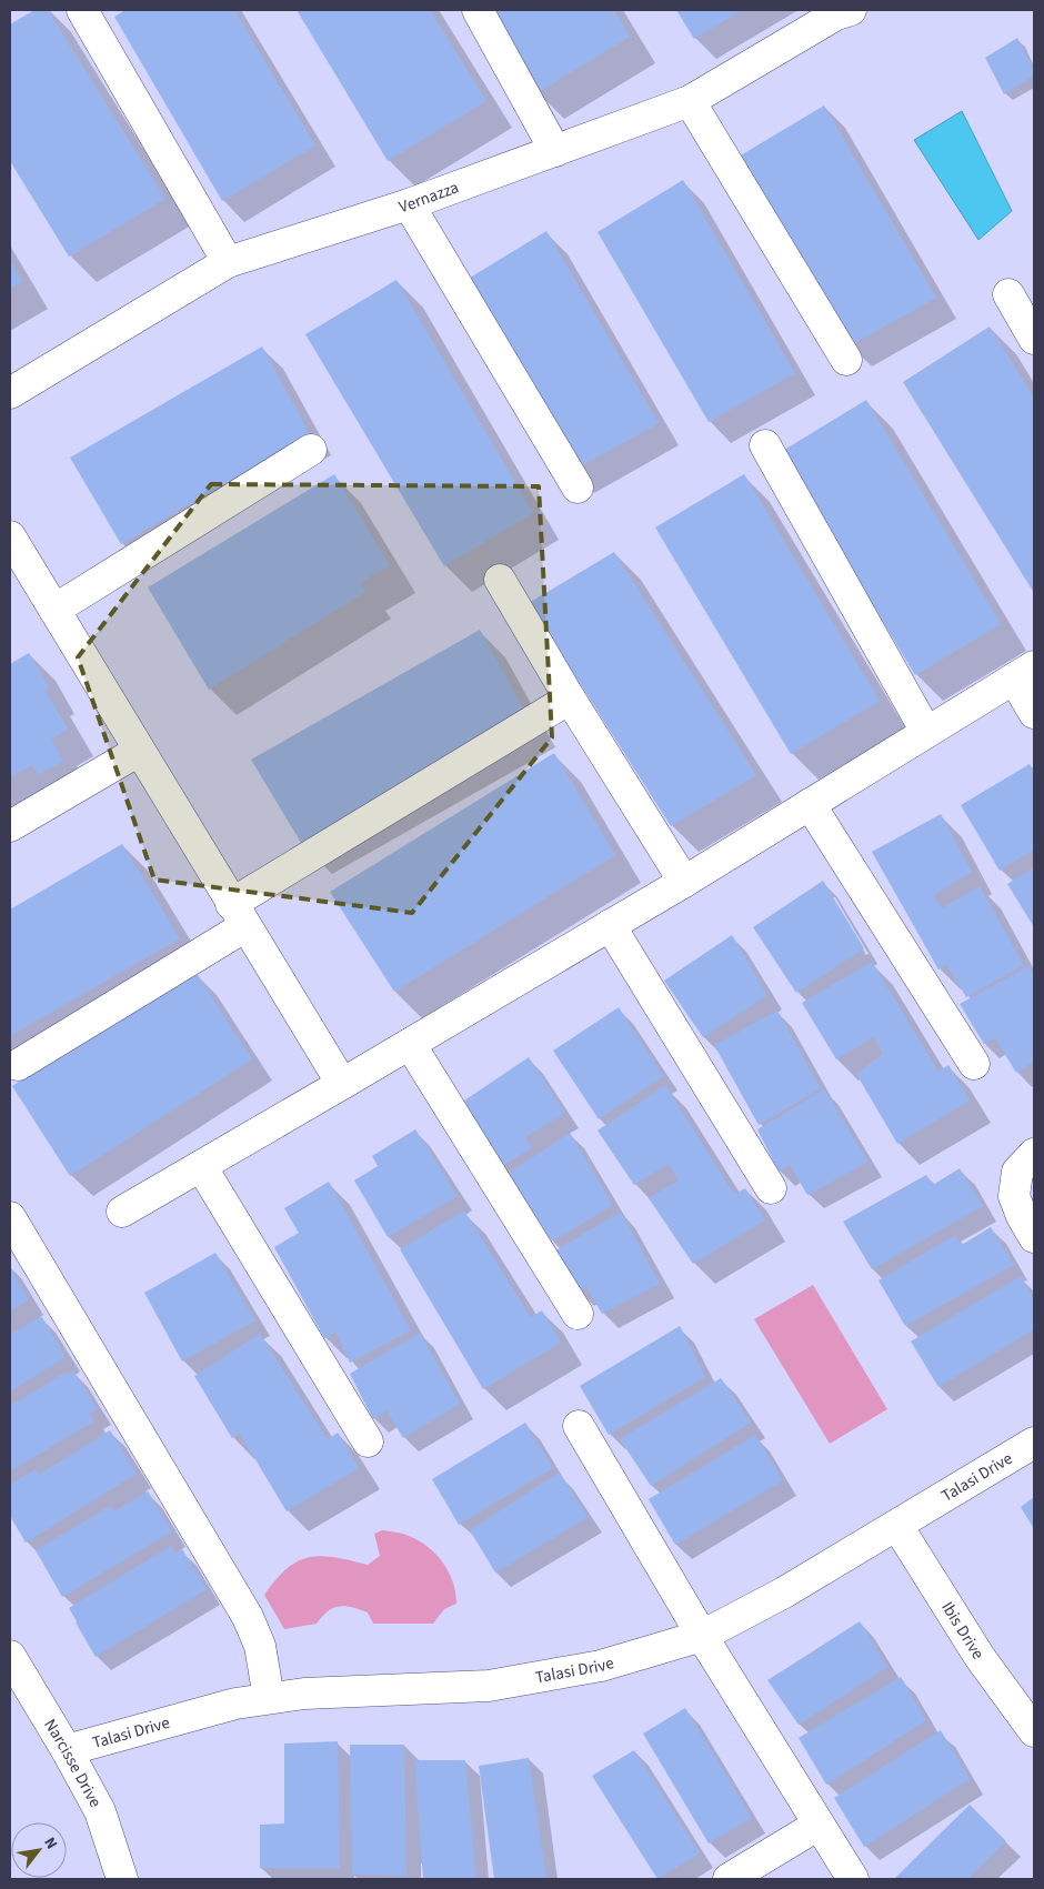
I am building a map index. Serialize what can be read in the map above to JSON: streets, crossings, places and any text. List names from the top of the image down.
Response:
{
  "streets": {
    "street": [
      "Vernazza",
      "Talasi Drive",
      "Ibis Drive",
      "Narcisse Drive"
    ]
  },
  "crossings": [
    ["Talasi Drive", "Ibis Drive"],
    ["Talasi Drive", "Narcisse Drive"]
  ],
  "north": "top right"
}
